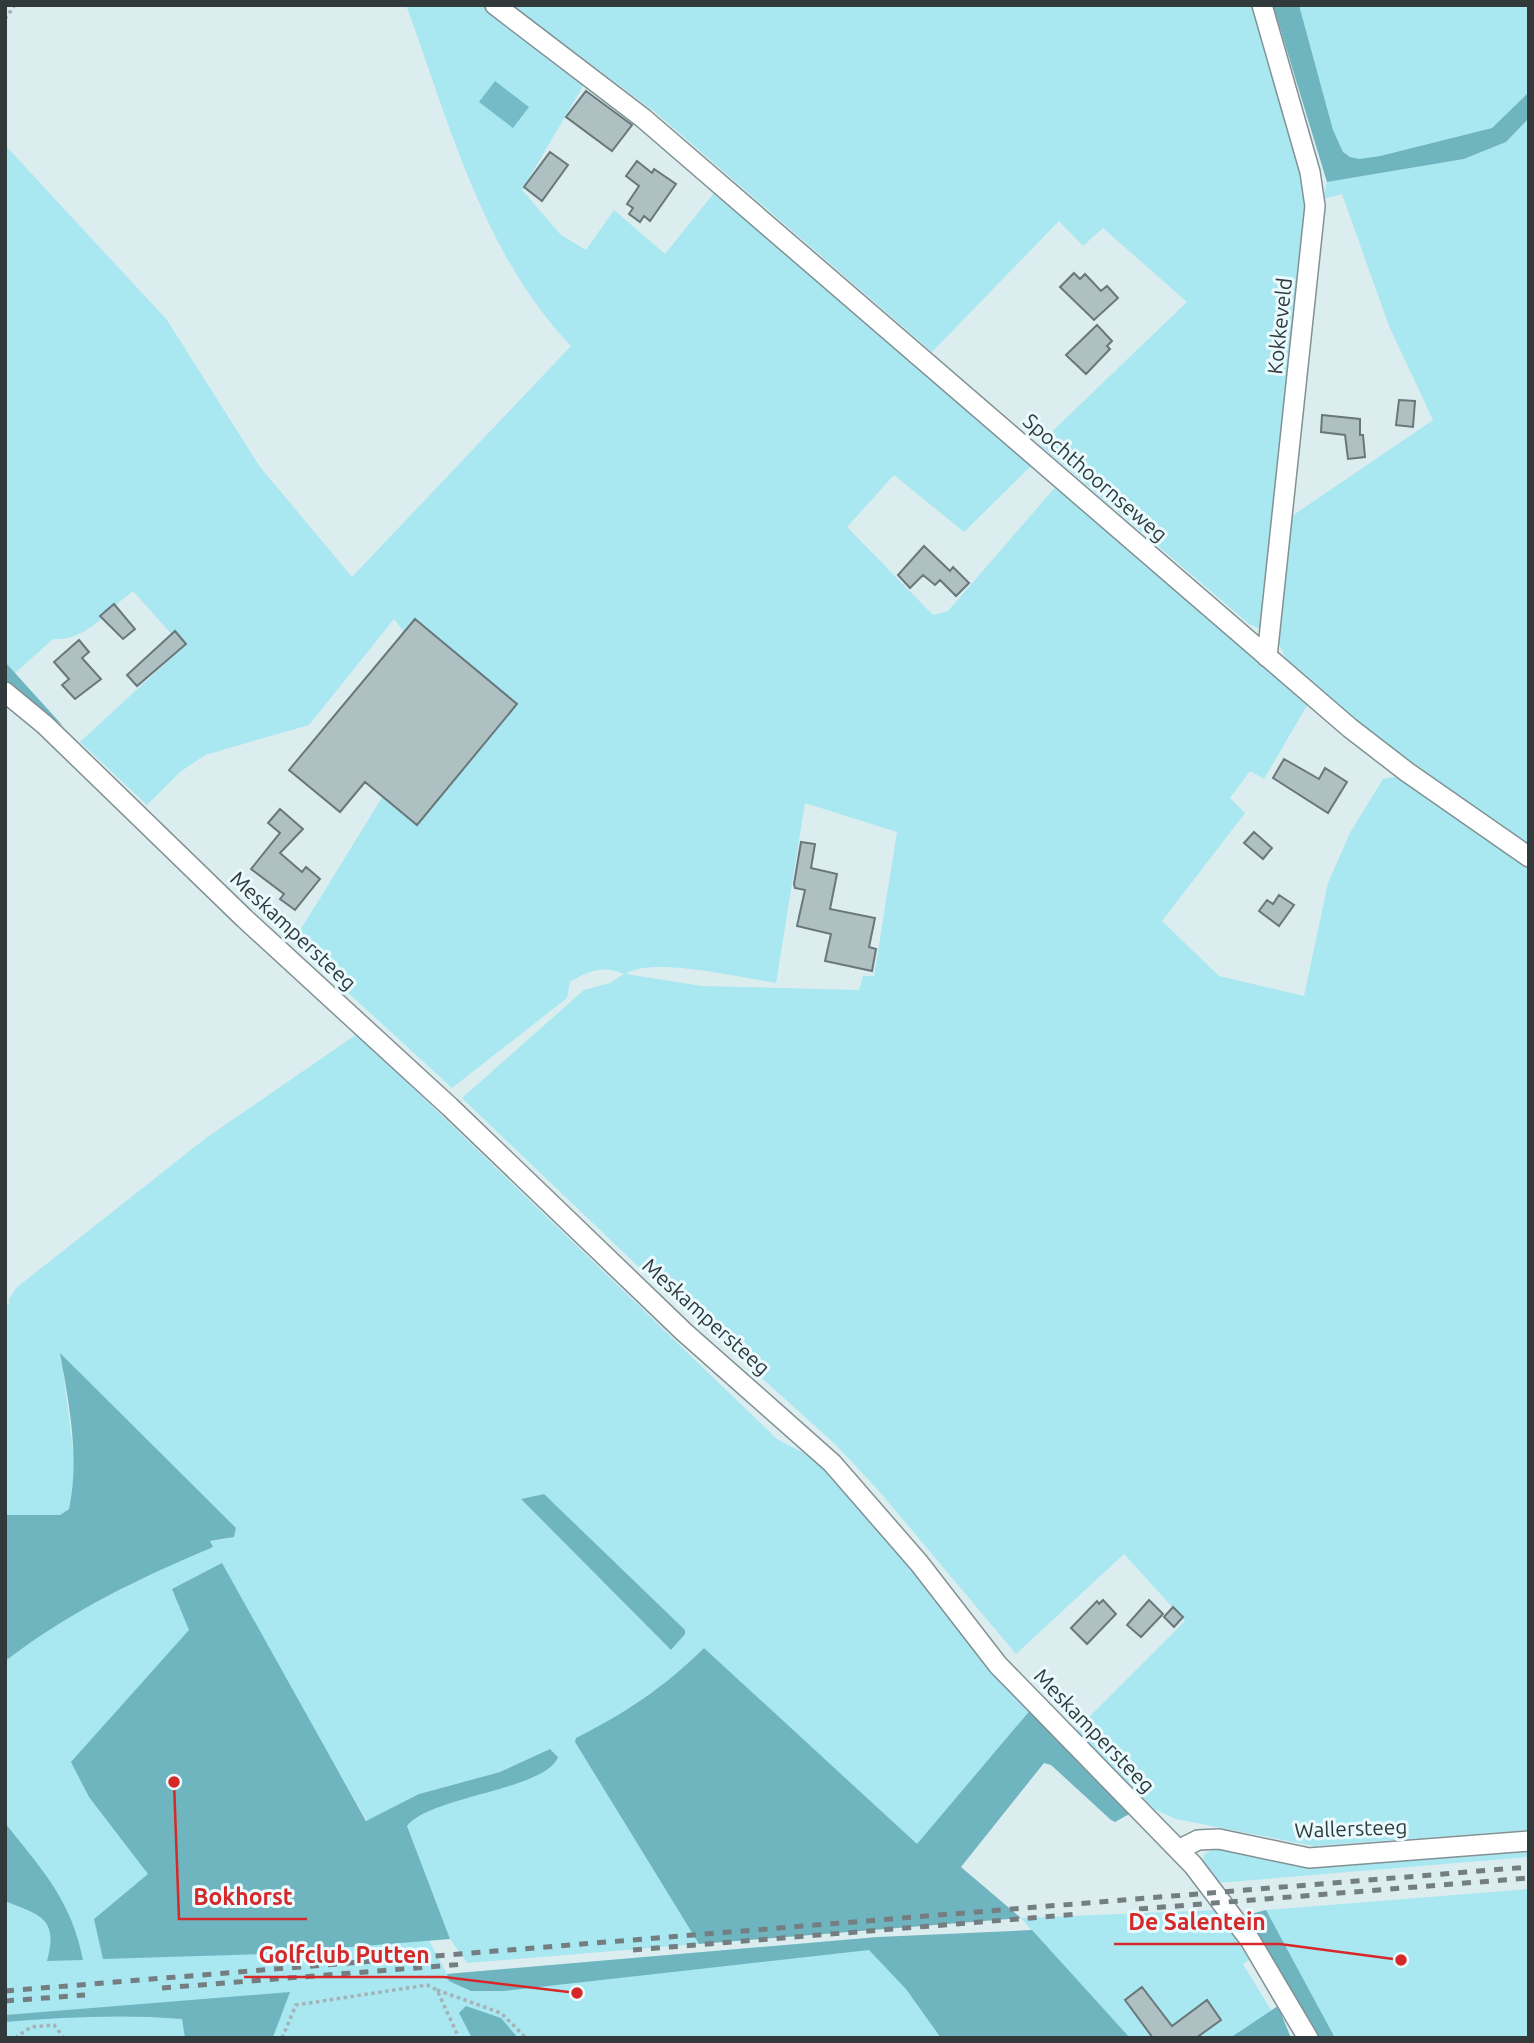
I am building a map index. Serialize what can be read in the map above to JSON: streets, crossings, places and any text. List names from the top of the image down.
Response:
{
  "streets": {
    "street": [
      "Kokkeveld",
      "Spochthoornseweg",
      "Meskampersteeg",
      "Wallersteeg"
    ]
  },
  "crossings": [
    ["Kokkeveld", "Spochthoornseweg"],
    ["Meskampersteeg", "Wallersteeg"]
  ],
  "places": ["Bokhorst", "De Salentein", "Golfclub Putten"]
}
